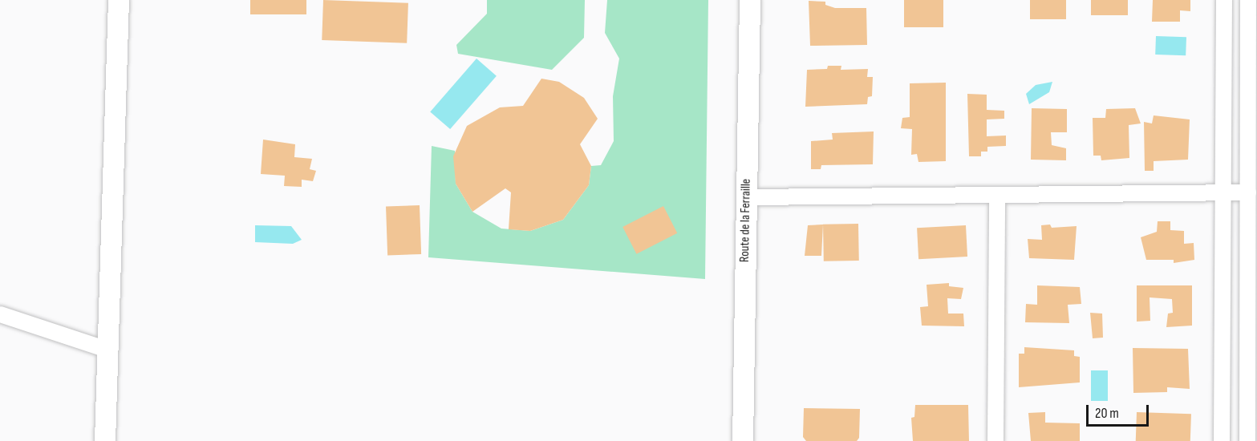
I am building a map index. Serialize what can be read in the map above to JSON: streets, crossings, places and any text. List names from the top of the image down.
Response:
{
  "streets": {
    "street": ["Route de la Ferraille"]
  },
  "scale_bar": "20 m"
}
